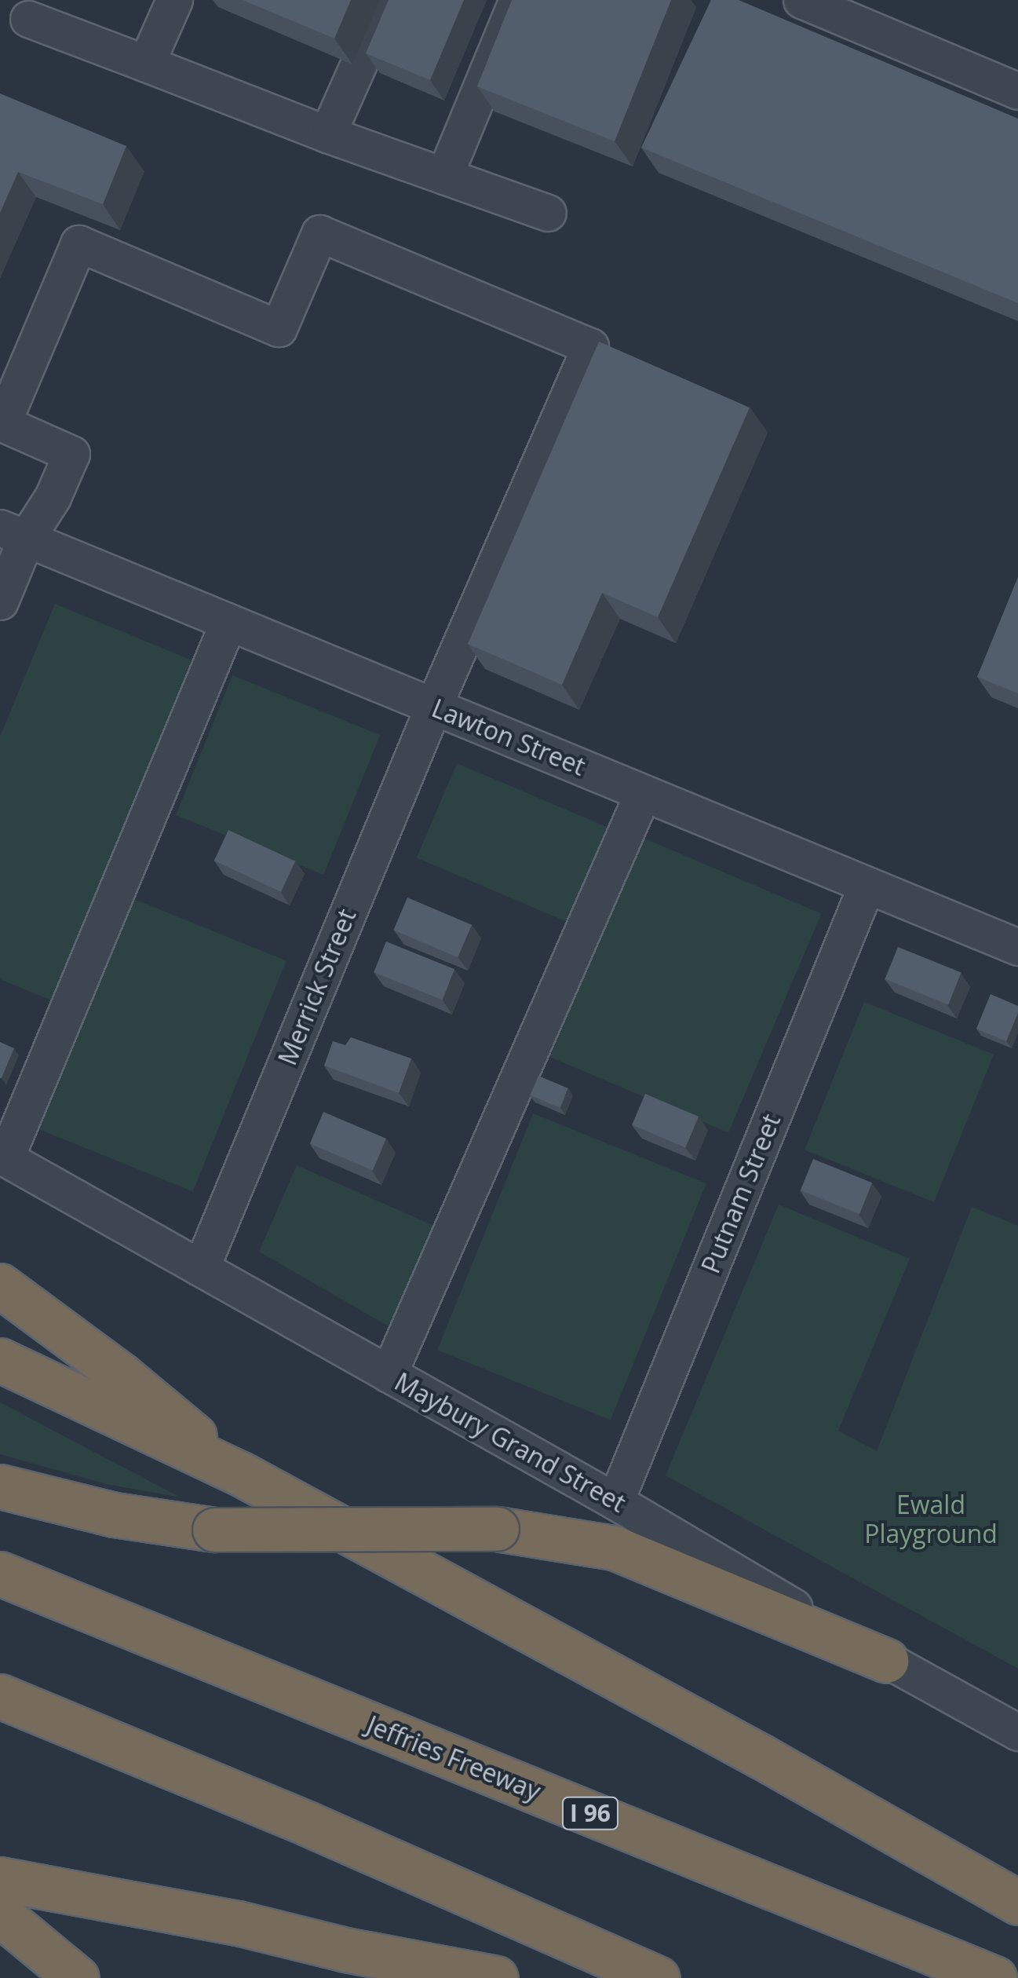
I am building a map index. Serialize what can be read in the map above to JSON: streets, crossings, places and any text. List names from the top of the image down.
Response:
{
  "streets": {
    "highway": ["Jeffries Freeway", "I 96"],
    "street": [
      "Lawton Street",
      "Merrick Street",
      "Putnam Street",
      "Maybury Grand Street"
    ]
  },
  "crossings": [
    ["Lawton Street", "Merrick Street"],
    ["Lawton Street", "Putnam Street"],
    ["Merrick Street", "Maybury Grand Street"],
    ["Putnam Street", "Maybury Grand Street"]
  ],
  "parks": ["Ewald Playground"]
}
